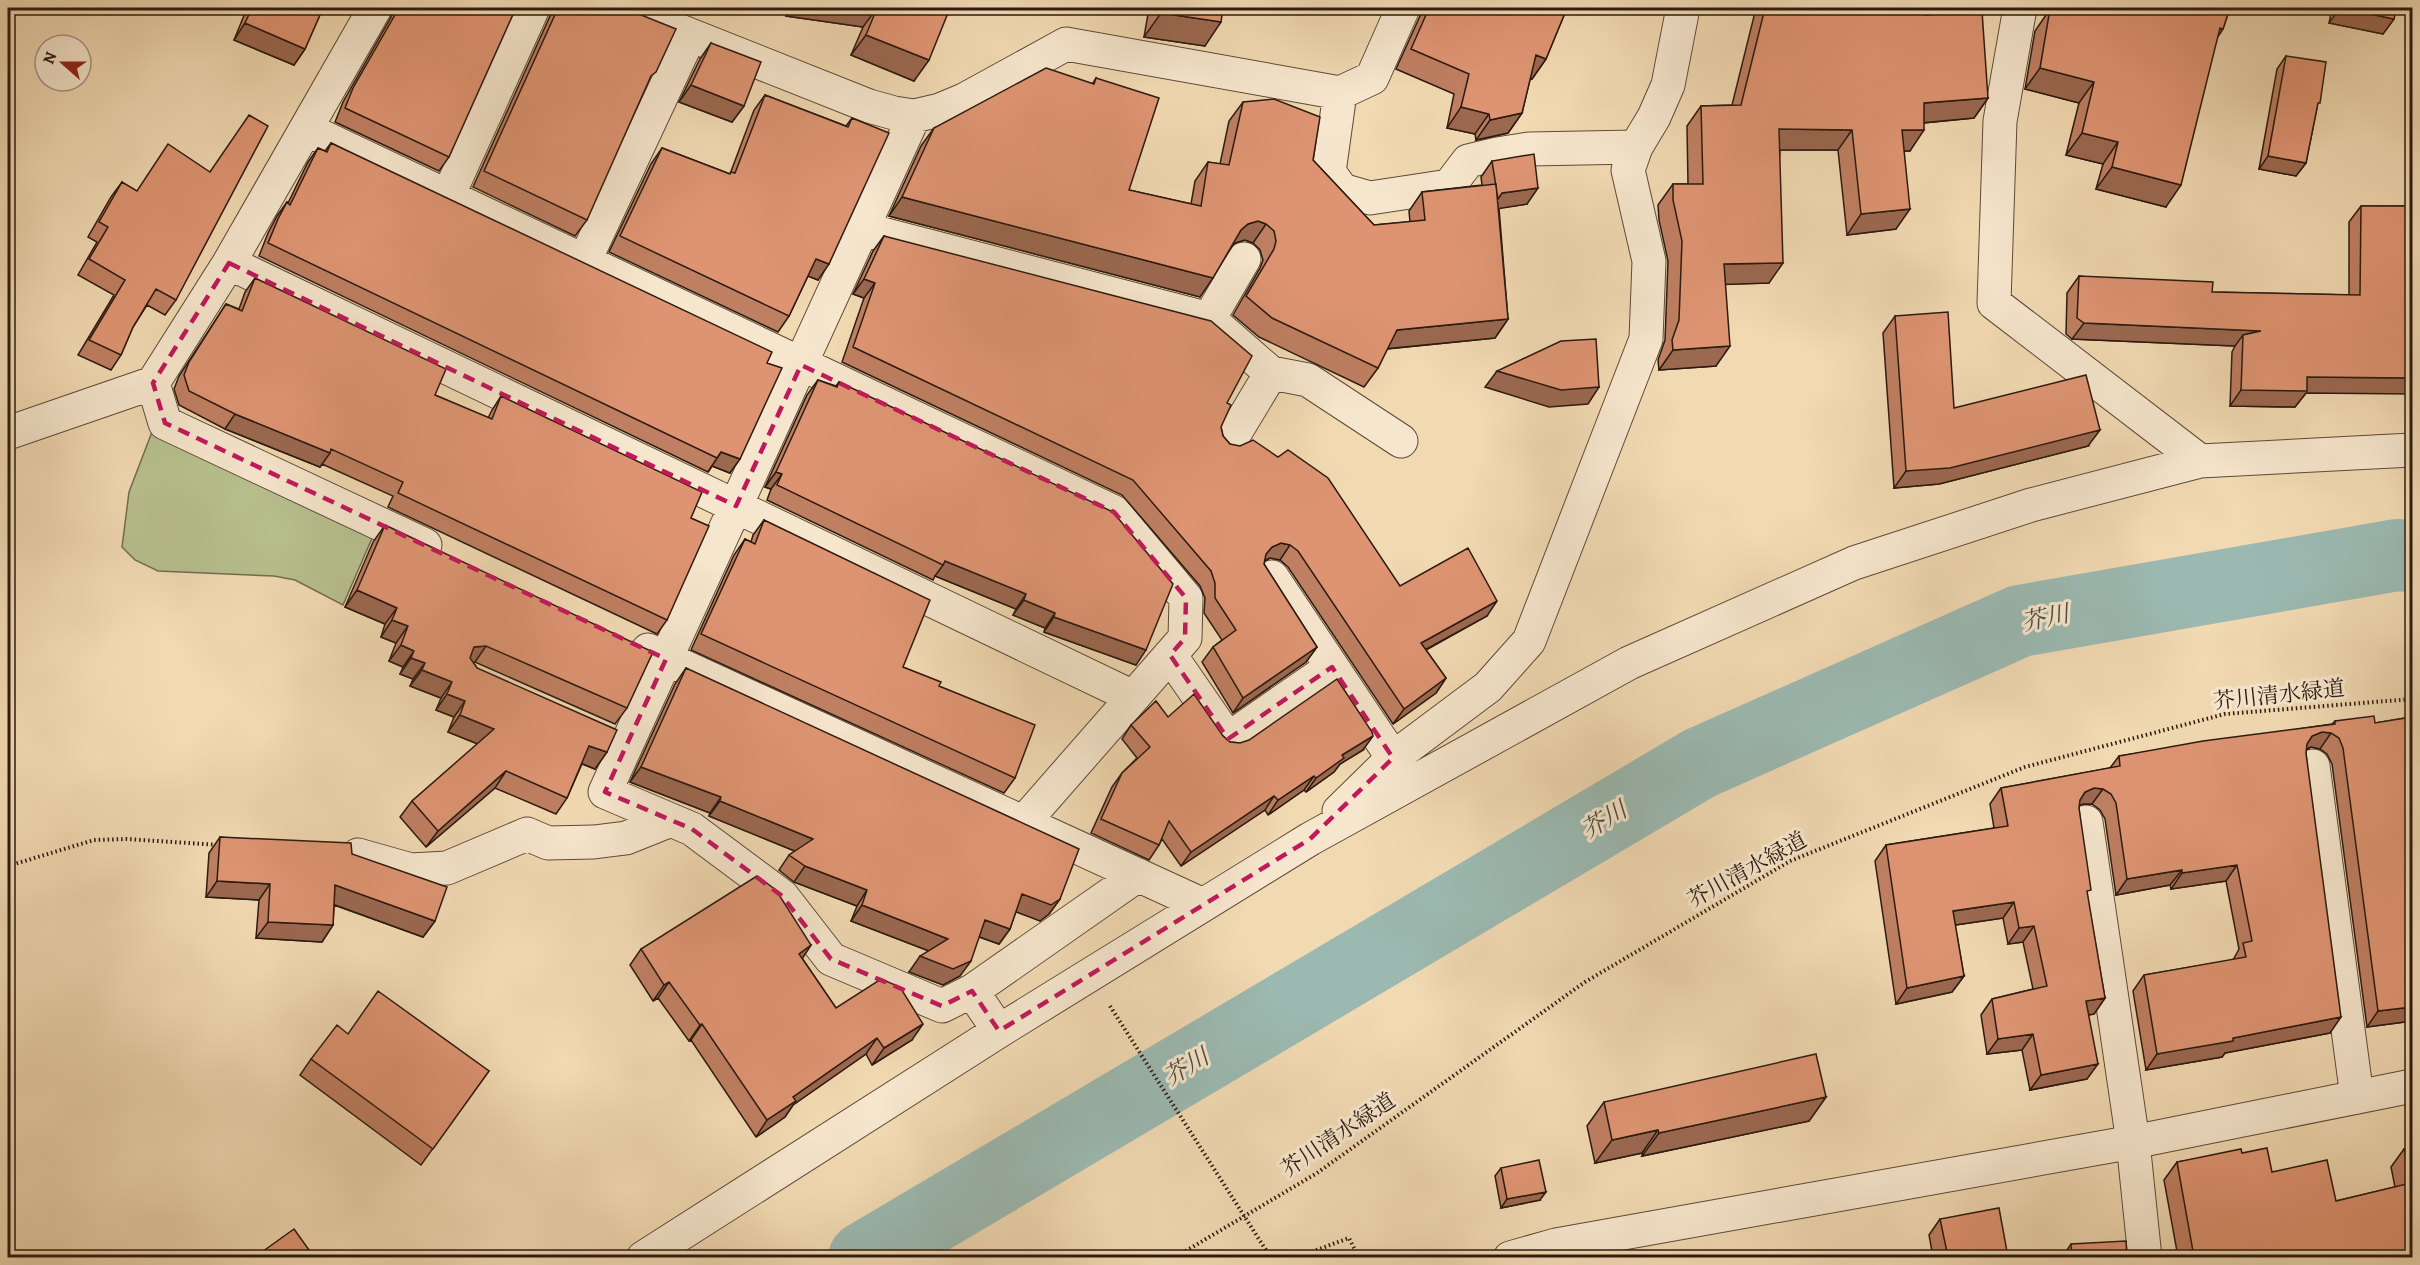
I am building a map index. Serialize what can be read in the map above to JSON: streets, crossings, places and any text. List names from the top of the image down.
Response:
{
  "streets": {
    "path": ["芥川清水緑道"]
  },
  "water": ["芥川"],
  "north": "left"
}
